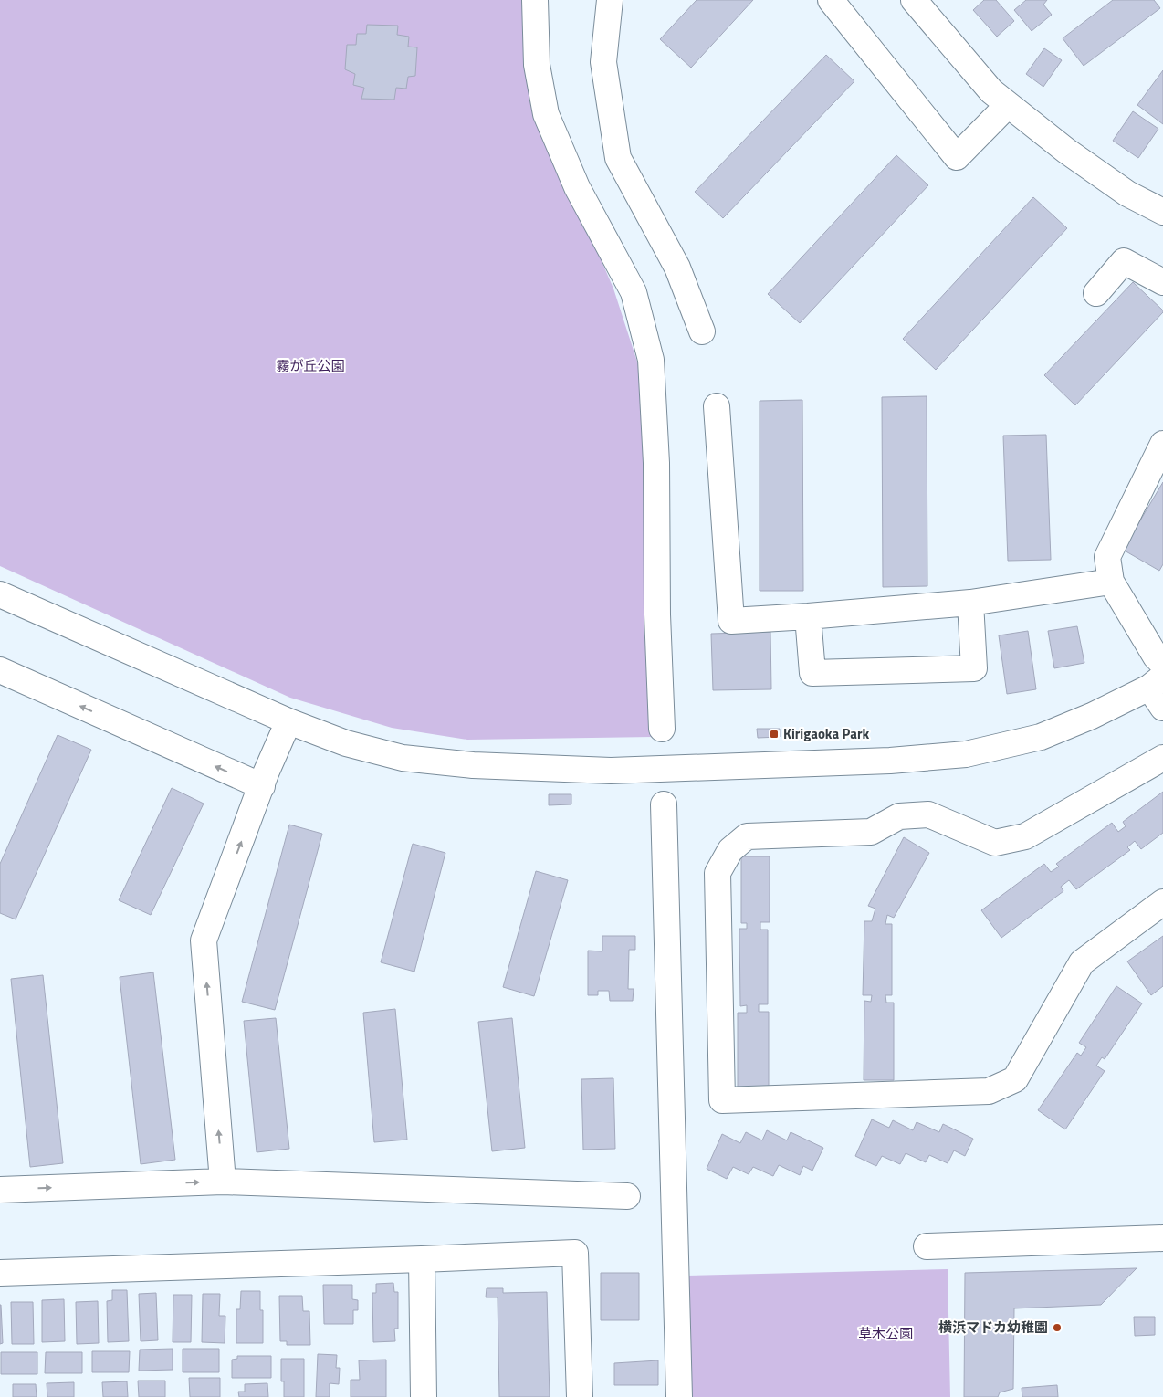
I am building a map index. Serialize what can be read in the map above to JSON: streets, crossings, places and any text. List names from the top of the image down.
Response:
{
  "parks": ["霧が丘公園", "草木公園"],
  "places": {
    "transit": ["Kirigaoka Park"],
    "other": ["横浜マドカ幼稚園"]
  }
}
